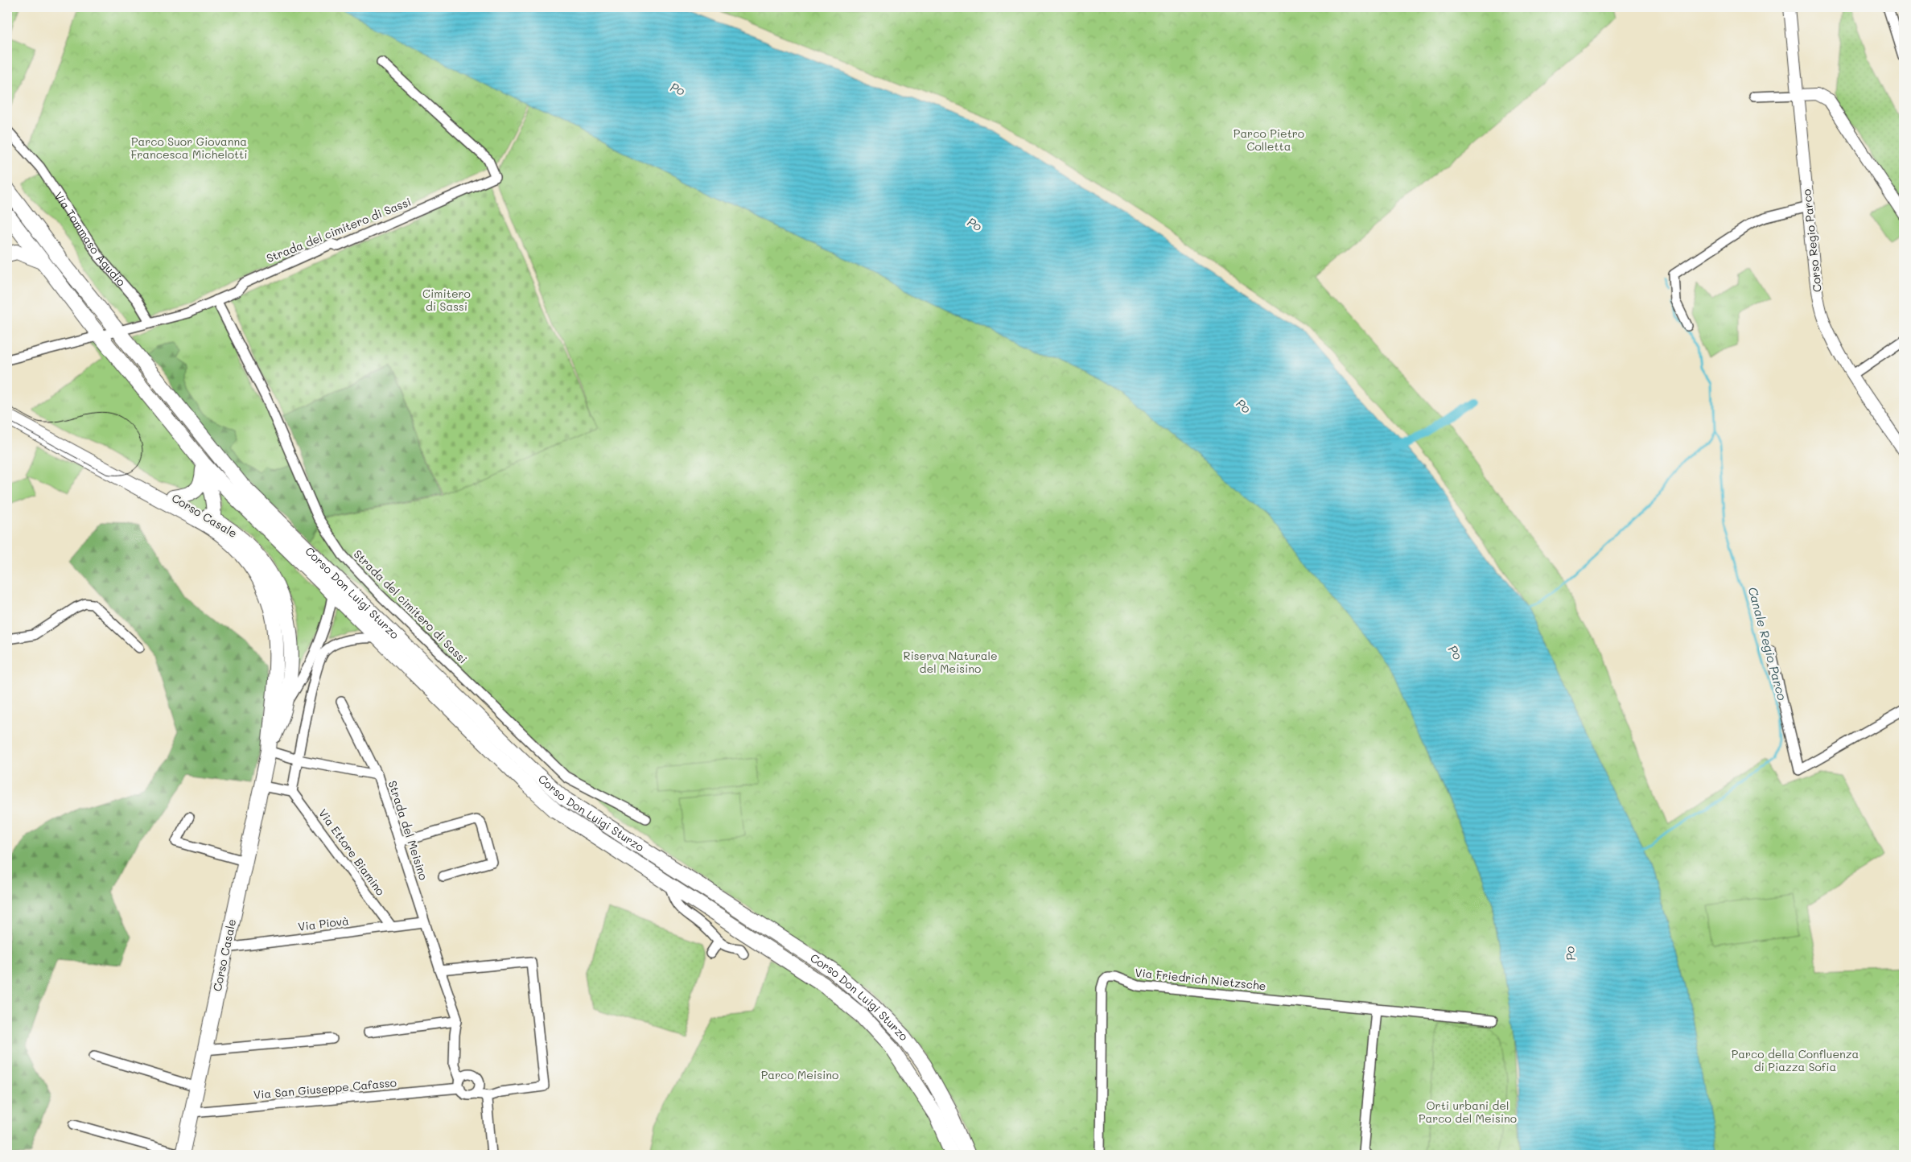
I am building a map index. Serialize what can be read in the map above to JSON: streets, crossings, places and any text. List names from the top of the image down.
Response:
{
  "streets": {
    "main road": ["Corso Casale", "Corso Don Luigi Sturzo"],
    "street": [
      "Strada del cimitero di Sassi",
      "Via Tommaso Agudio",
      "Corso Regio Parco",
      "Strada del Meisino",
      "Via Ettore Biamino",
      "Via Piovà",
      "Via Friedrich Nietzsche",
      "Via San Giuseppe Cafasso"
    ]
  },
  "crossings": [
    ["Strada del cimitero di Sassi", "Via Tommaso Agudio"],
    ["Corso Casale", "Via Piovà"],
    ["Corso Casale", "Via San Giuseppe Cafasso"],
    ["Strada del Meisino", "Via Piovà"],
    ["Strada del Meisino", "Via San Giuseppe Cafasso"],
    ["Via Ettore Biamino", "Via Piovà"]
  ],
  "water": ["Po", "Canale Regio Parco"],
  "parks": [
    "Parco Pietro Colletta",
    "Parco Suor Giovanna Francesca Michelotti",
    "Cimitero di Sassi",
    "Riserva Naturale del Meisino",
    "Parco della Confluenza di Piazza Sofia",
    "Parco Meisino",
    "Orti urbani del Parco del Meisino"
  ]
}
